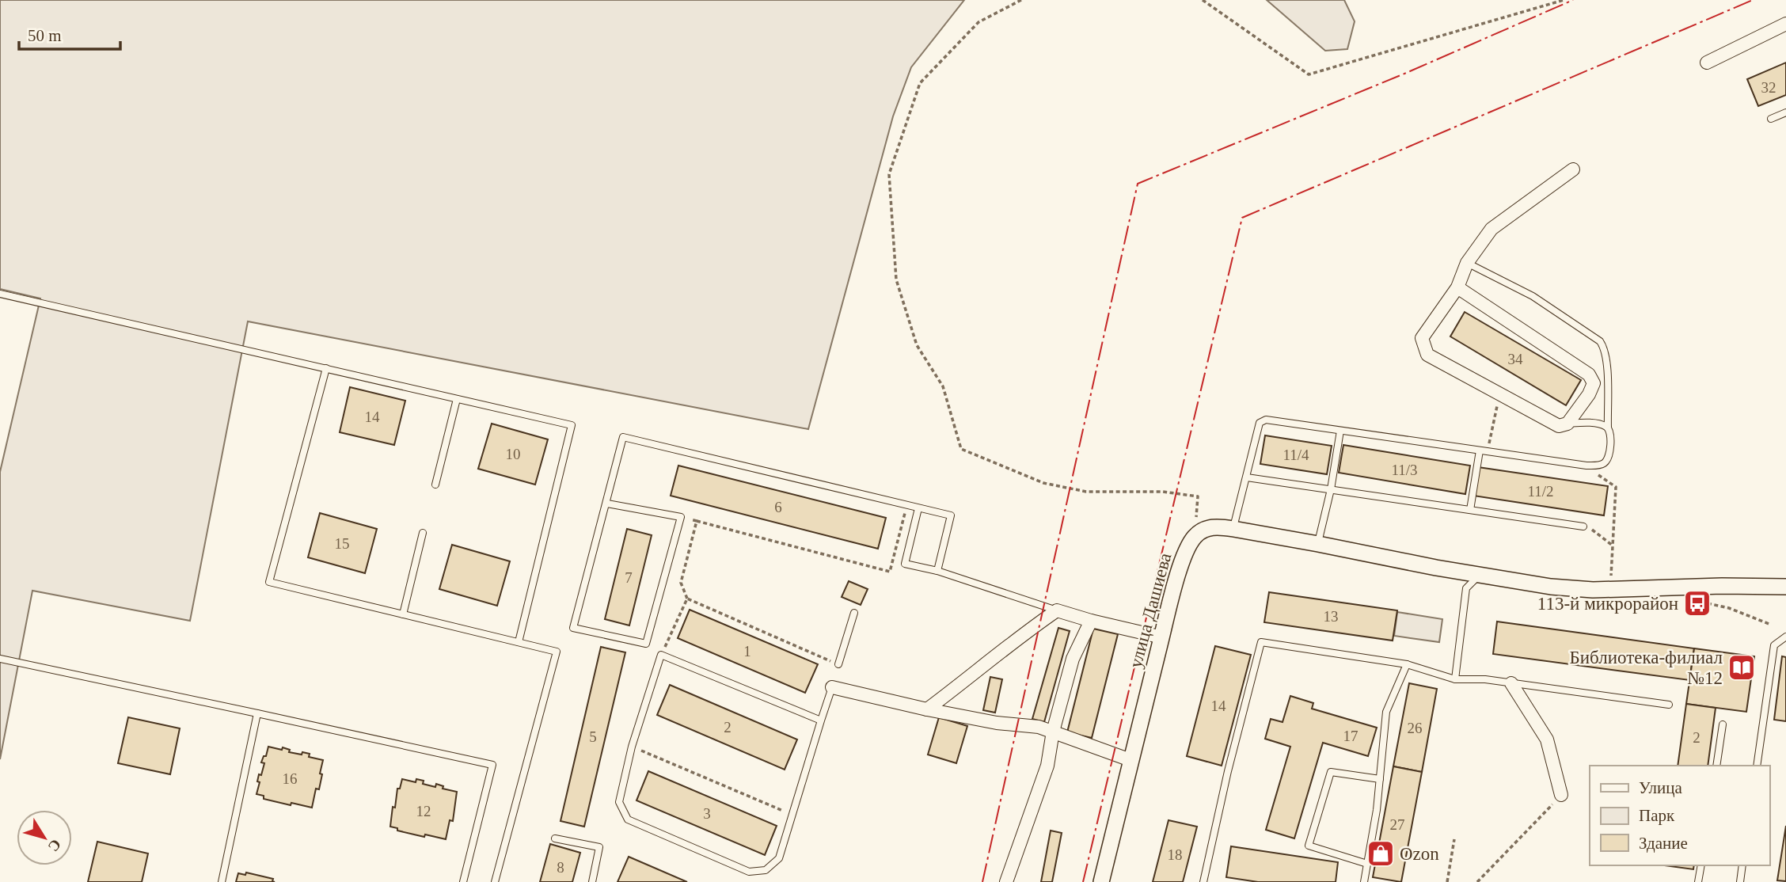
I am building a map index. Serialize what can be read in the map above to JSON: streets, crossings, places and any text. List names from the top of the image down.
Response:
{
  "streets": {
    "street": ["улица Дашиева"]
  },
  "places": {
    "bus stop": ["113-й микрорайон"],
    "library": ["Библиотека-филиал №12"],
    "shop": ["Ozon"]
  },
  "house_numbers": [
    "32",
    "34",
    "14",
    "10",
    "11/4",
    "11/3",
    "11/2",
    "6",
    "15",
    "7",
    "13",
    "1",
    "14",
    "2",
    "26",
    "17",
    "5",
    "2",
    "16",
    "12",
    "3",
    "27",
    "18",
    "8"
  ],
  "legend": ["Улица", "Парк", "Здание"],
  "scale_bar": "50 m",
  "north": "bottom right"
}
